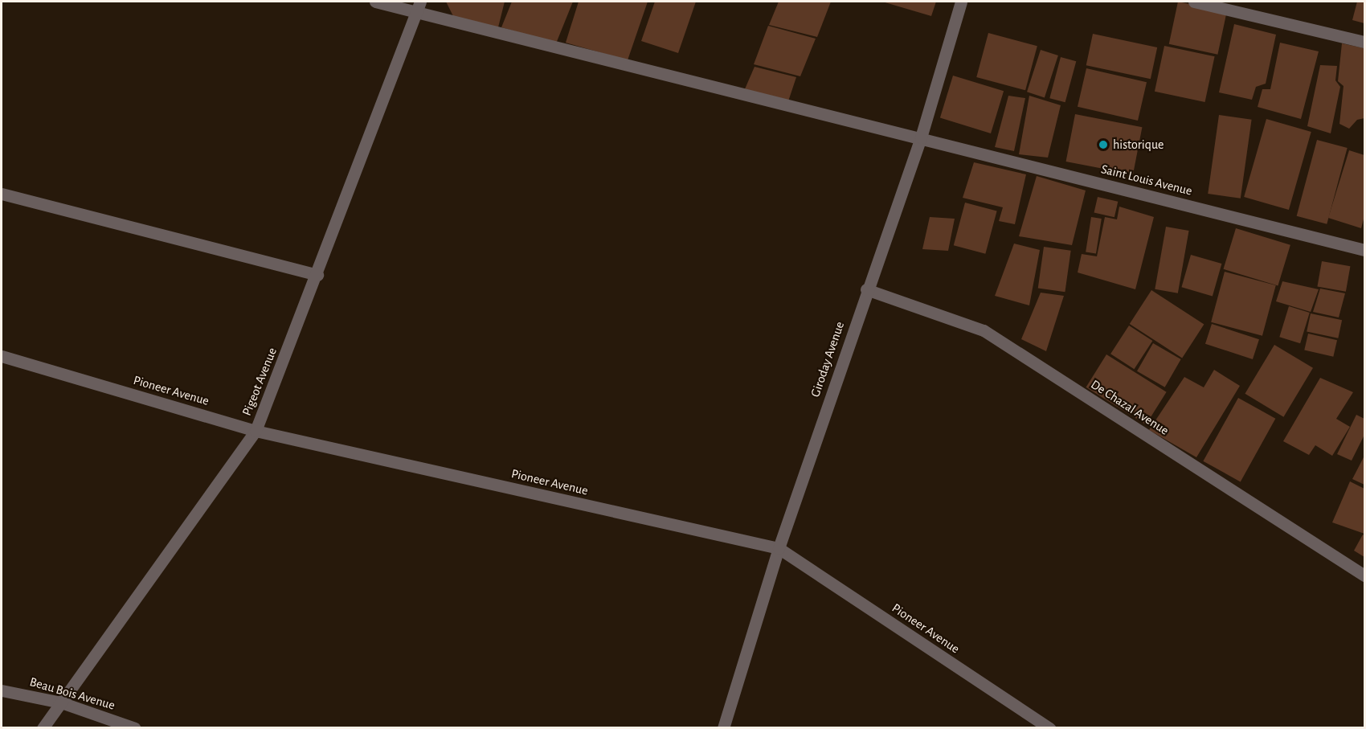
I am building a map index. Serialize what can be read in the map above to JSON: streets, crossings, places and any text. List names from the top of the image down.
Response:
{
  "streets": {
    "street": [
      "Saint Louis Avenue",
      "Giroday Avenue",
      "Pigeot Avenue",
      "Pioneer Avenue",
      "De Chazal Avenue",
      "Beau Bois Avenue"
    ]
  },
  "crossings": [
    ["Saint Louis Avenue", "Giroday Avenue"],
    ["Saint Louis Avenue", "Pigeot Avenue"],
    ["Giroday Avenue", "Pioneer Avenue"],
    ["Giroday Avenue", "De Chazal Avenue"],
    ["Pigeot Avenue", "Pioneer Avenue"],
    ["Pigeot Avenue", "Beau Bois Avenue"]
  ],
  "places": ["historique"]
}
